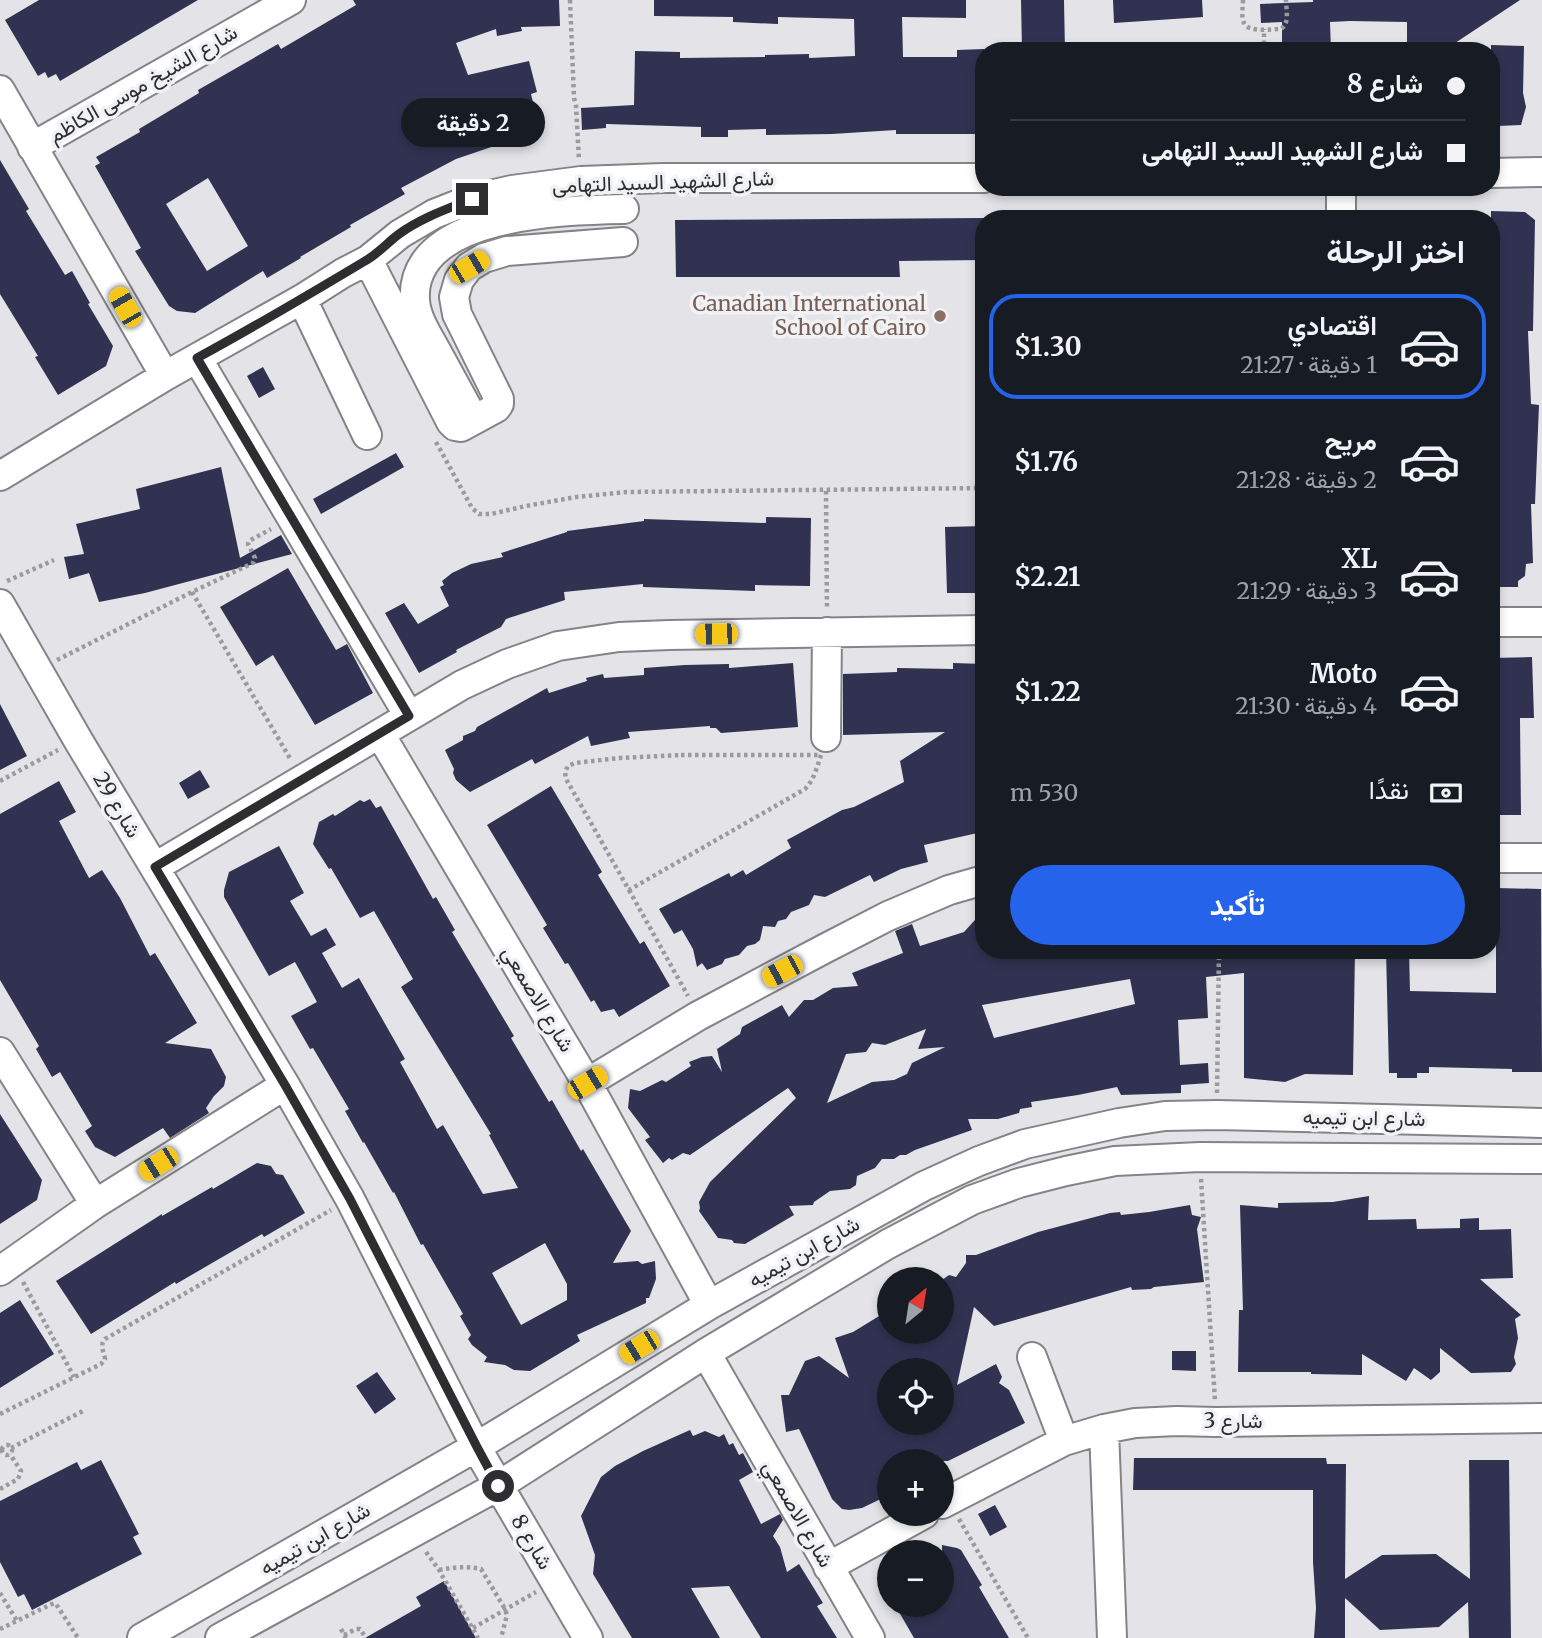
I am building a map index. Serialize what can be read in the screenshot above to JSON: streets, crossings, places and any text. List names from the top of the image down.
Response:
{
  "streets": {
    "street": [
      "شارع الشيخ موسى الكاظم",
      "شارع الشهيد السيد التهامى",
      "شارع 29",
      "شارع الاصمعي",
      "شارع ابن تيميه",
      "شارع 3",
      "شارع 8"
    ]
  },
  "crossings": [
    ["شارع 29", "شارع ابن تيميه"],
    ["شارع 29", "شارع 8"],
    ["شارع الاصمعي", "شارع ابن تيميه"],
    ["شارع ابن تيميه", "شارع 8"]
  ],
  "places": ["Canadian International School of Cairo"],
  "north": "top right",
  "page": {
    "banner": ["شارع 8", "شارع الشهيد السيد التهامى"],
    "bubble": "2 دقيقة",
    "heading": "اختر الرحلة",
    "list": [
      {
        "name": "اقتصادي",
        "note": "1 دقيقة · 21:27",
        "value": "$1.30"
      },
      {
        "name": "مريح",
        "note": "2 دقيقة · 21:28",
        "value": "$1.76"
      },
      {
        "name": "XL",
        "note": "3 دقيقة · 21:29",
        "value": "$2.21"
      },
      {
        "name": "Moto",
        "note": "4 دقيقة · 21:30",
        "value": "$1.22"
      }
    ],
    "pay": ["نقدًا", "530 m"],
    "buttons": "تأكيد",
    "map_buttons": ["+", "−"]
  }
}
